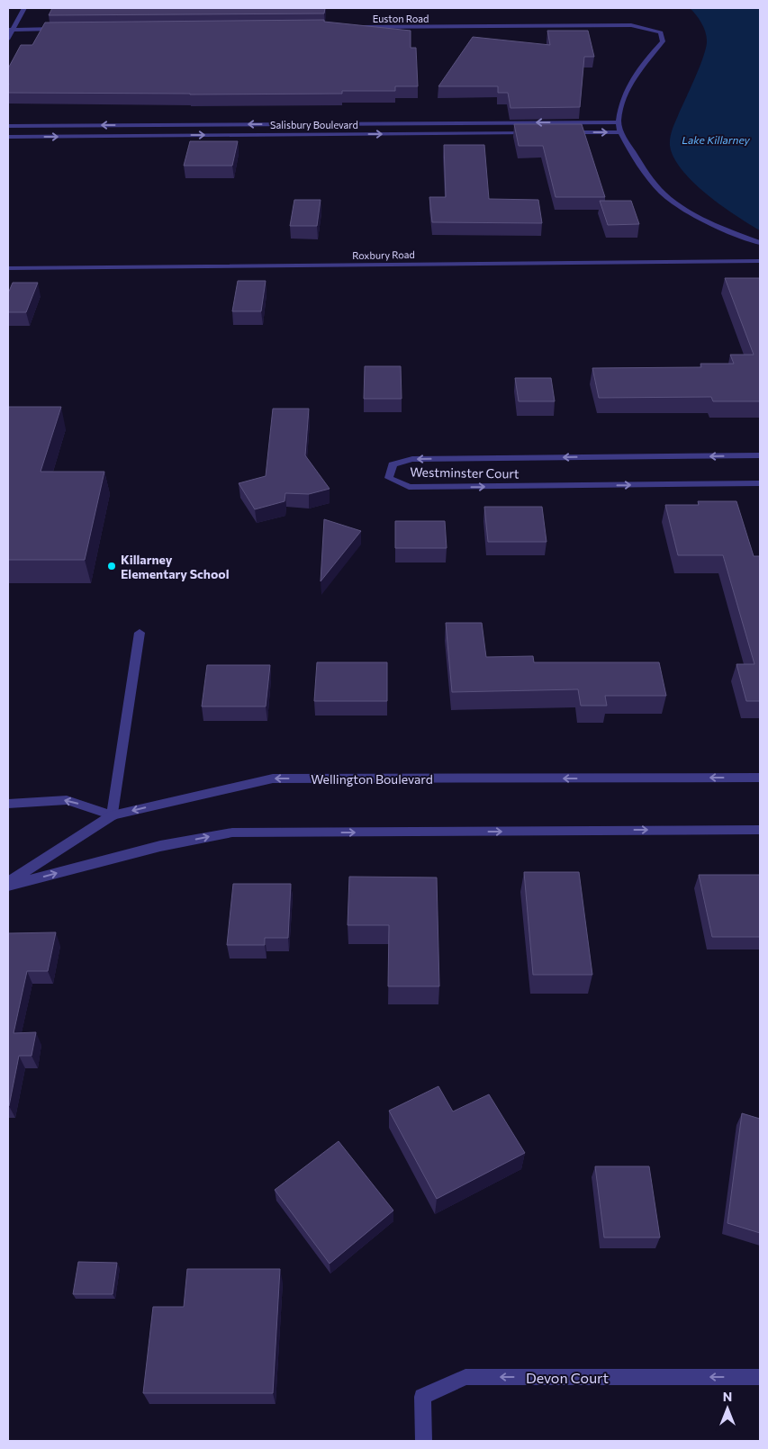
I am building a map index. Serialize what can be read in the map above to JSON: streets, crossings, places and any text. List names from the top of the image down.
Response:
{
  "streets": {
    "street": [
      "Euston Road",
      "Salisbury Boulevard",
      "Roxbury Road",
      "Westminster Court",
      "Wellington Boulevard",
      "Devon Court"
    ]
  },
  "crossings": [
    ["Euston Road", "Salisbury Boulevard"]
  ],
  "one_way": ["Devon Court"],
  "water": ["Lake Killarney"],
  "places": ["Killarney Elementary School"],
  "north": "top"
}
